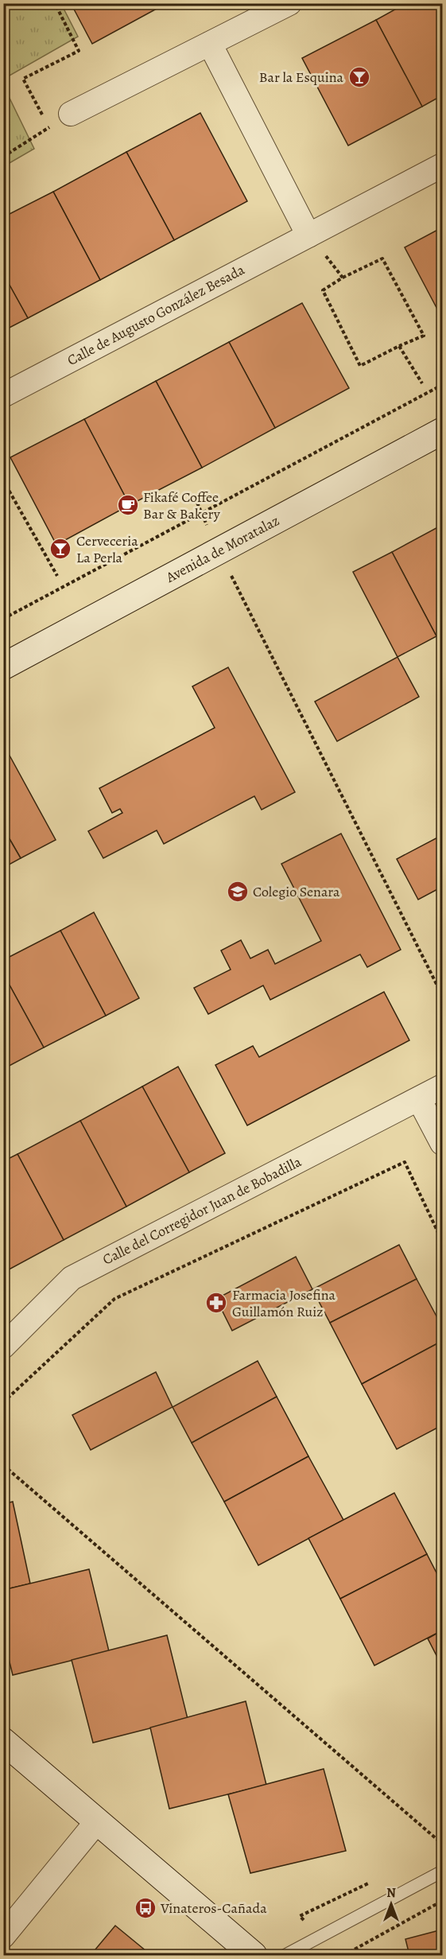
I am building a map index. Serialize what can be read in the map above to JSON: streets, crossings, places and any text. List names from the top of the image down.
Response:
{
  "streets": {
    "main road": ["Avenida de Moratalaz"],
    "street": ["Calle de Augusto González Besada", "Calle del Corregidor Juan de Bobadilla"]
  },
  "places": {
    "bar": ["Bar la Esquina", "Cerveceria La Perla"],
    "cafe": ["Fikafé Coffee Bar & Bakery"],
    "school or university": ["Colegio Senara"],
    "pharmacy": ["Farmacia Josefina Guillamón Ruiz"],
    "bus stop": ["Vinateros-Cañada"]
  },
  "north": "top"
}
